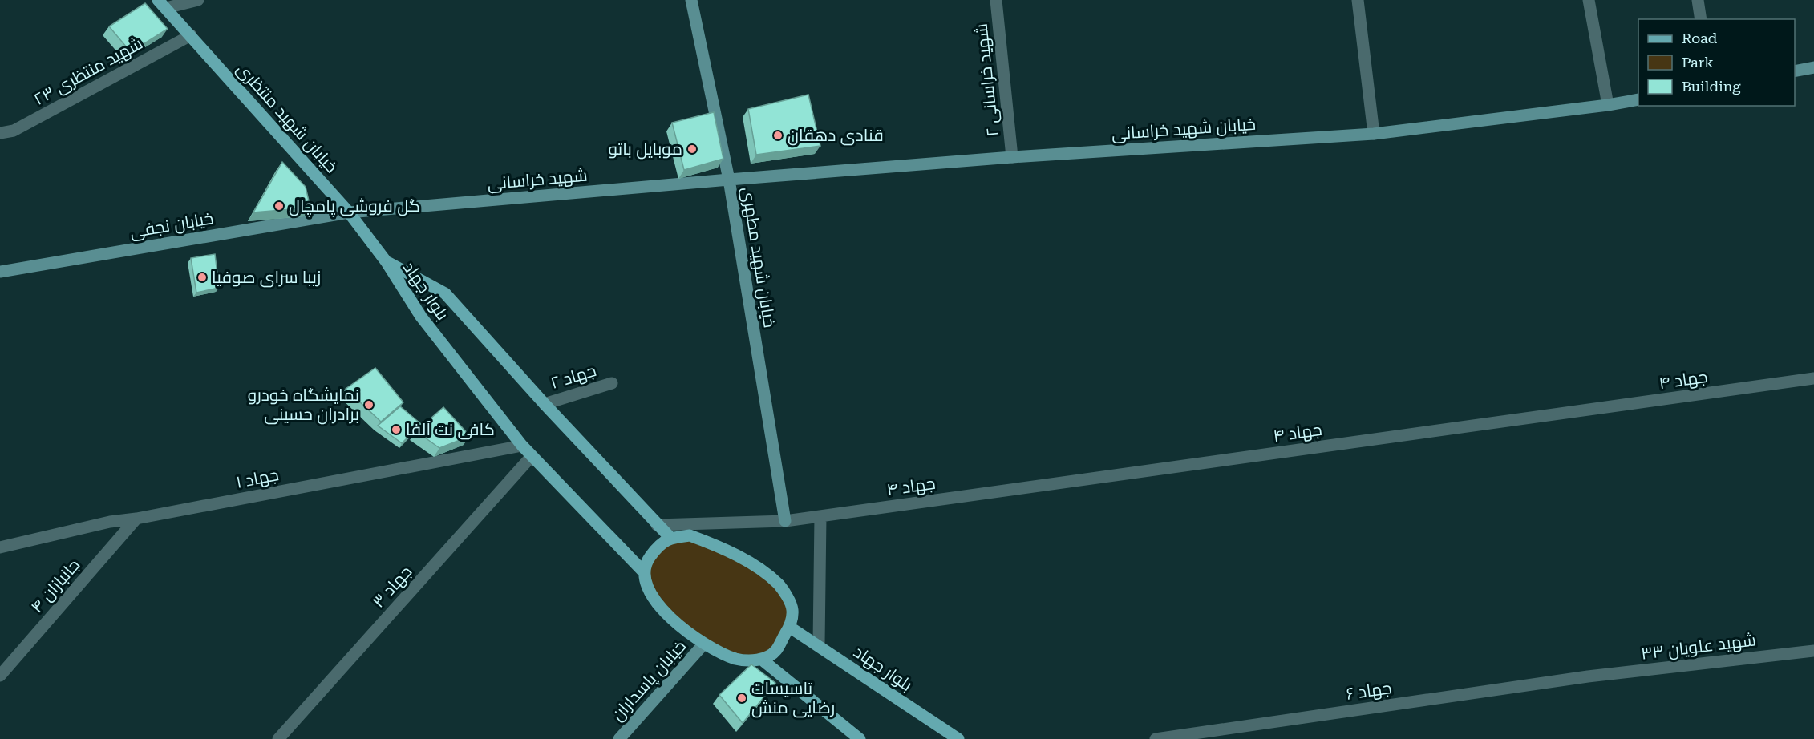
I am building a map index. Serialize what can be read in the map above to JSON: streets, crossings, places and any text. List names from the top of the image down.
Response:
{
  "streets": {
    "main road": ["خیابان شهید منتظری", "بلوار جهاد"],
    "street": [
      "شهید منتظری ۲۳",
      "شهید خراسانی ۲",
      "خیابان شهید خراسانی",
      "شهید خراسانی",
      "خیابان نجفی",
      "خیابان شهید مطهری",
      "جهاد ۲",
      "جهاد ۴",
      "جهاد ۱",
      "جانبازان ۴",
      "جهاد ۳",
      "شهید علویان ۳۳",
      "خیابان پاسداران",
      "جهاد ۶"
    ]
  },
  "crossings": [
    ["شهید منتظری ۲۳", "خیابان شهید منتظری"],
    ["شهید خراسانی ۲", "خیابان شهید خراسانی"],
    ["خیابان شهید منتظری", "شهید خراسانی"],
    ["خیابان شهید منتظری", "خیابان نجفی"],
    ["خیابان شهید منتظری", "بلوار جهاد"],
    ["خیابان شهید خراسانی", "شهید خراسانی"],
    ["خیابان شهید خراسانی", "خیابان شهید مطهری"],
    ["شهید خراسانی", "خیابان نجفی"],
    ["شهید خراسانی", "خیابان شهید مطهری"],
    ["خیابان شهید مطهری", "جهاد ۴"],
    ["بلوار جهاد", "جهاد ۲"],
    ["بلوار جهاد", "جهاد ۴"],
    ["بلوار جهاد", "جهاد ۱"],
    ["بلوار جهاد", "جهاد ۳"],
    ["بلوار جهاد", "خیابان پاسداران"],
    ["جهاد ۱", "جانبازان ۴"],
    ["شهید علویان ۳۳", "جهاد ۶"]
  ],
  "places": [
    "قنادی دهقان",
    "موبایل باتو",
    "گل فروشی پامچال",
    "زیبا سرای صوفیا",
    "نمایشگاه خودرو برادران حسینی",
    "کافی نت آلفا",
    "تاسیسات رضایی منش"
  ],
  "legend": ["Road", "Park", "Building"]
}
